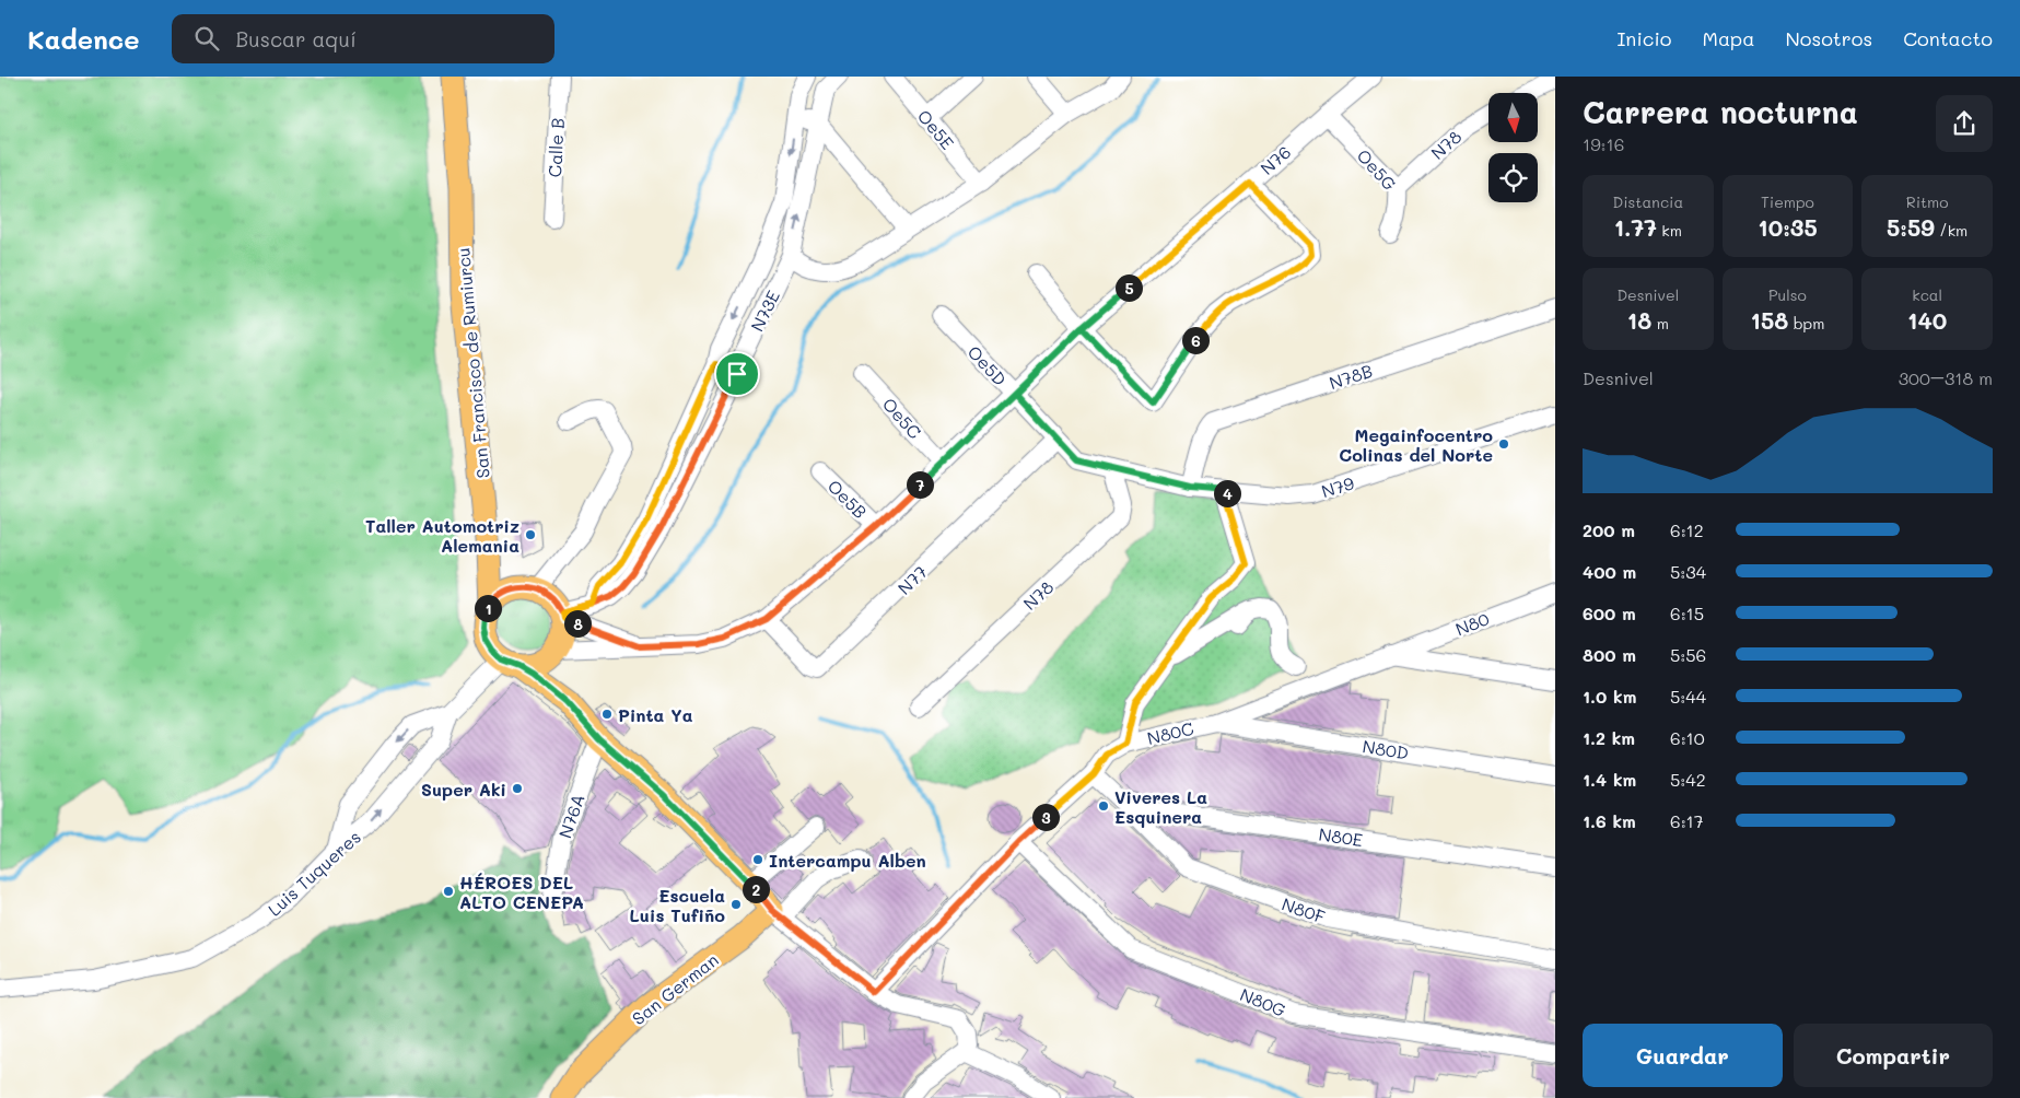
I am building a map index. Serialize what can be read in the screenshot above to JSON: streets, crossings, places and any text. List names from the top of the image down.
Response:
{
  "streets": {
    "main road": ["San Francisco de Rumiurcu", "San German"],
    "street": [
      "Oe5E",
      "N78",
      "Calle B",
      "N76",
      "Oe5G",
      "N73E",
      "Oe5D",
      "N78B",
      "Oe5C",
      "N79",
      "Oe5B",
      "N77",
      "N80",
      "N80C",
      "N80D",
      "N76A",
      "N80E",
      "Luis Tuqueres",
      "N80F",
      "N80G"
    ]
  },
  "crossings": [
    ["N78", "Oe5G"],
    ["N78", "Oe5D"],
    ["N78", "N79"],
    ["N76", "Oe5G"],
    ["N76", "N73E"],
    ["N76", "San Francisco de Rumiurcu"],
    ["N76", "Oe5D"],
    ["N76", "Oe5C"],
    ["N76", "Oe5B"],
    ["N76", "N77"],
    ["N73E", "San Francisco de Rumiurcu"],
    ["Oe5D", "N79"],
    ["Oe5D", "N77"],
    ["N78B", "N79"],
    ["N80", "N80C"],
    ["N80C", "N80D"],
    ["N80C", "N80F"],
    ["N80C", "N80G"],
    ["N80E", "N80F"]
  ],
  "places": [
    "Megainfocentro Colinas del Norte",
    "Taller Automotriz Alemania",
    "Pinta Ya",
    "Super Aki",
    "Viveres La Esquinera",
    "Intercampu Alben",
    "HÉROES DEL ALTO CENEPA",
    "Escuela Luis Tufiño"
  ],
  "north": "bottom",
  "page": {
    "header": "Kadence",
    "search": "Buscar aquí",
    "nav": [
      "Inicio",
      "Mapa",
      "Nosotros",
      "Contacto"
    ],
    "heading": ["Carrera nocturna", "19:16"],
    "stats": [
      ["Distancia", "1.77 km"],
      ["Tiempo", "10:35"],
      ["Ritmo", "5:59 /km"],
      ["Desnivel", "18 m"],
      ["Pulso", "158 bpm"],
      ["kcal", "140"]
    ],
    "pins": [
      "5",
      "6",
      "7",
      "4",
      "1",
      "8",
      "3",
      "2"
    ],
    "chart": ["Desnivel", "300–318 m"],
    "list": [
      {
        "name": "200 m",
        "note": "6:12"
      },
      {
        "name": "400 m",
        "note": "5:34"
      },
      {
        "name": "600 m",
        "note": "6:15"
      },
      {
        "name": "800 m",
        "note": "5:56"
      },
      {
        "name": "1.0 km",
        "note": "5:44"
      },
      {
        "name": "1.2 km",
        "note": "6:10"
      },
      {
        "name": "1.4 km",
        "note": "5:42"
      },
      {
        "name": "1.6 km",
        "note": "6:17"
      }
    ],
    "buttons": ["Guardar", "Compartir"]
  }
}
